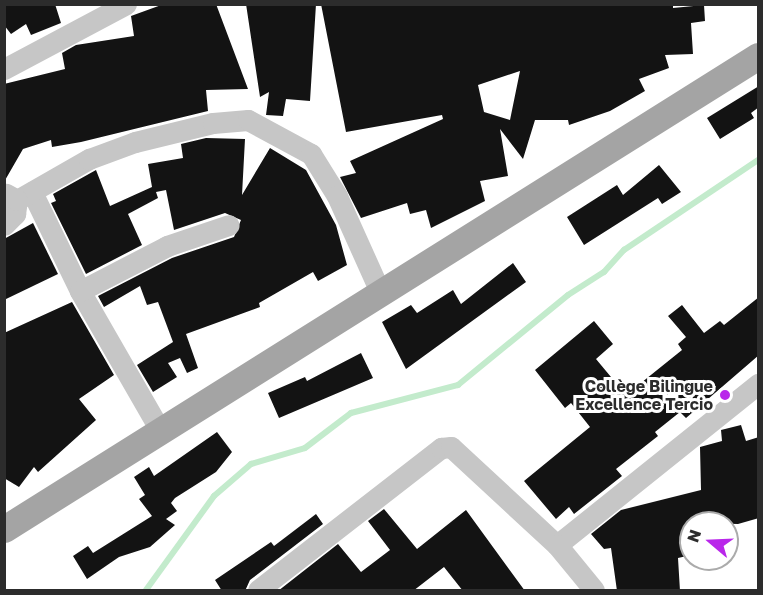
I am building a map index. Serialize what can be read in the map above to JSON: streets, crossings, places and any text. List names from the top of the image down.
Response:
{
  "places": ["Collège Bilingue Excellence Tercio"],
  "north": "left"
}
